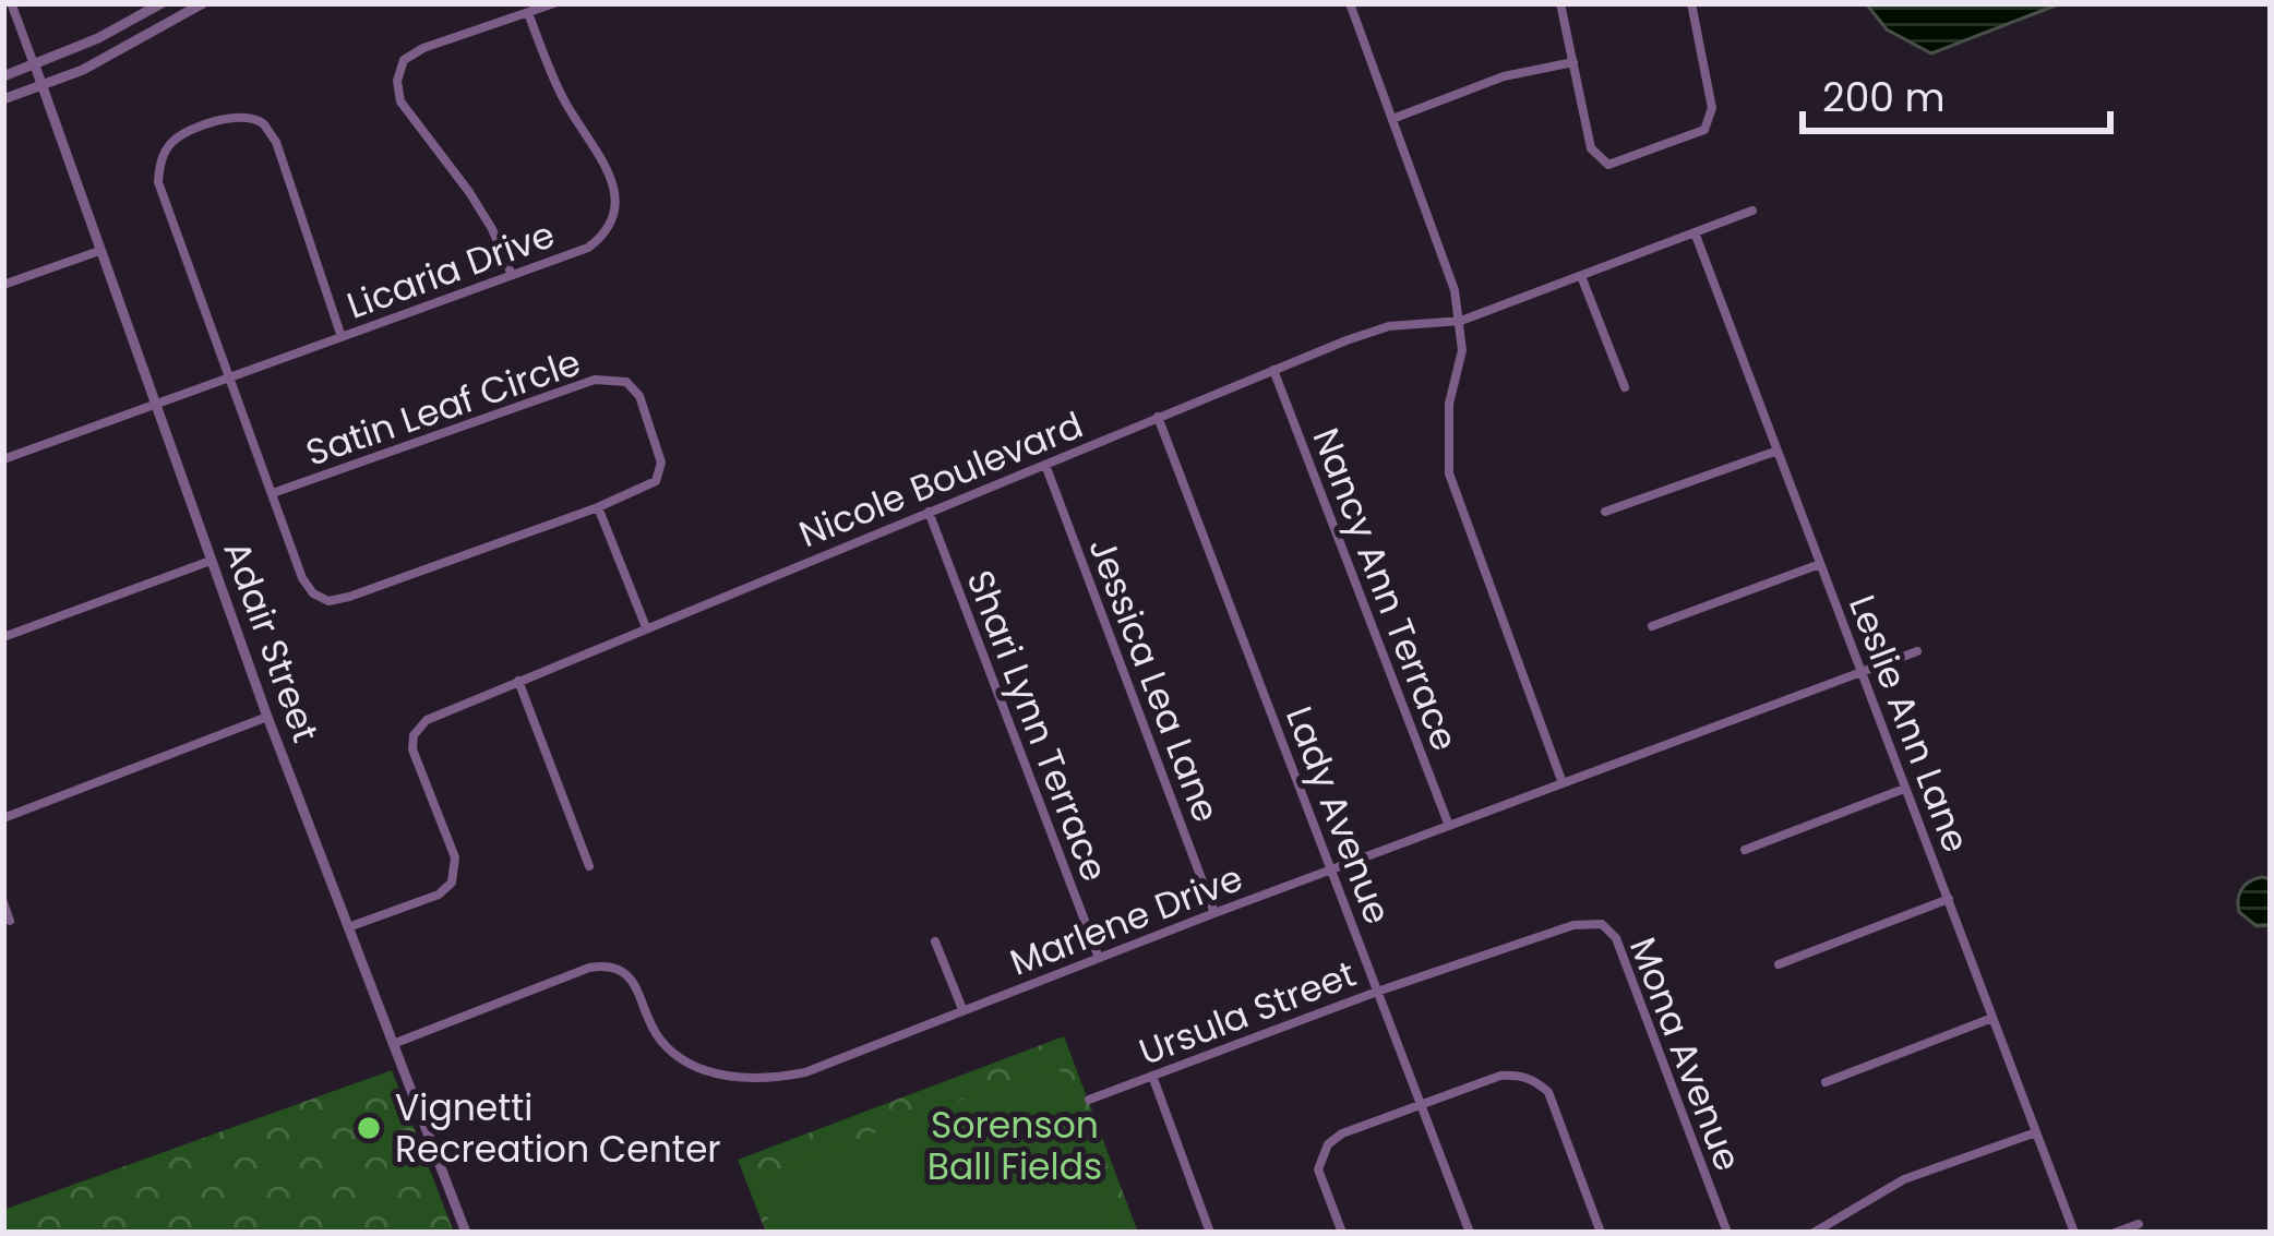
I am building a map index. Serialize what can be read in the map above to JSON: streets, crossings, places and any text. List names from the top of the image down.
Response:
{
  "streets": {
    "street": [
      "Licaria Drive",
      "Satin Leaf Circle",
      "Nicole Boulevard",
      "Nancy Ann Terrace",
      "Adair Street",
      "Jessica Lea Lane",
      "Leslie Ann Lane",
      "Shari Lynn Terrace",
      "Lady Avenue",
      "Marlene Drive",
      "Ursula Street",
      "Mona Avenue"
    ]
  },
  "crossings": [
    ["Licaria Drive", "Adair Street"],
    ["Nicole Boulevard", "Nancy Ann Terrace"],
    ["Nicole Boulevard", "Adair Street"],
    ["Nicole Boulevard", "Jessica Lea Lane"],
    ["Nicole Boulevard", "Leslie Ann Lane"],
    ["Nicole Boulevard", "Shari Lynn Terrace"],
    ["Nicole Boulevard", "Lady Avenue"],
    ["Nancy Ann Terrace", "Marlene Drive"],
    ["Adair Street", "Marlene Drive"],
    ["Jessica Lea Lane", "Marlene Drive"],
    ["Leslie Ann Lane", "Marlene Drive"],
    ["Shari Lynn Terrace", "Marlene Drive"],
    ["Lady Avenue", "Marlene Drive"],
    ["Lady Avenue", "Ursula Street"],
    ["Ursula Street", "Mona Avenue"]
  ],
  "parks": ["Sorenson Ball Fields"],
  "places": ["Vignetti Recreation Center"],
  "scale_bar": "200 m"
}
